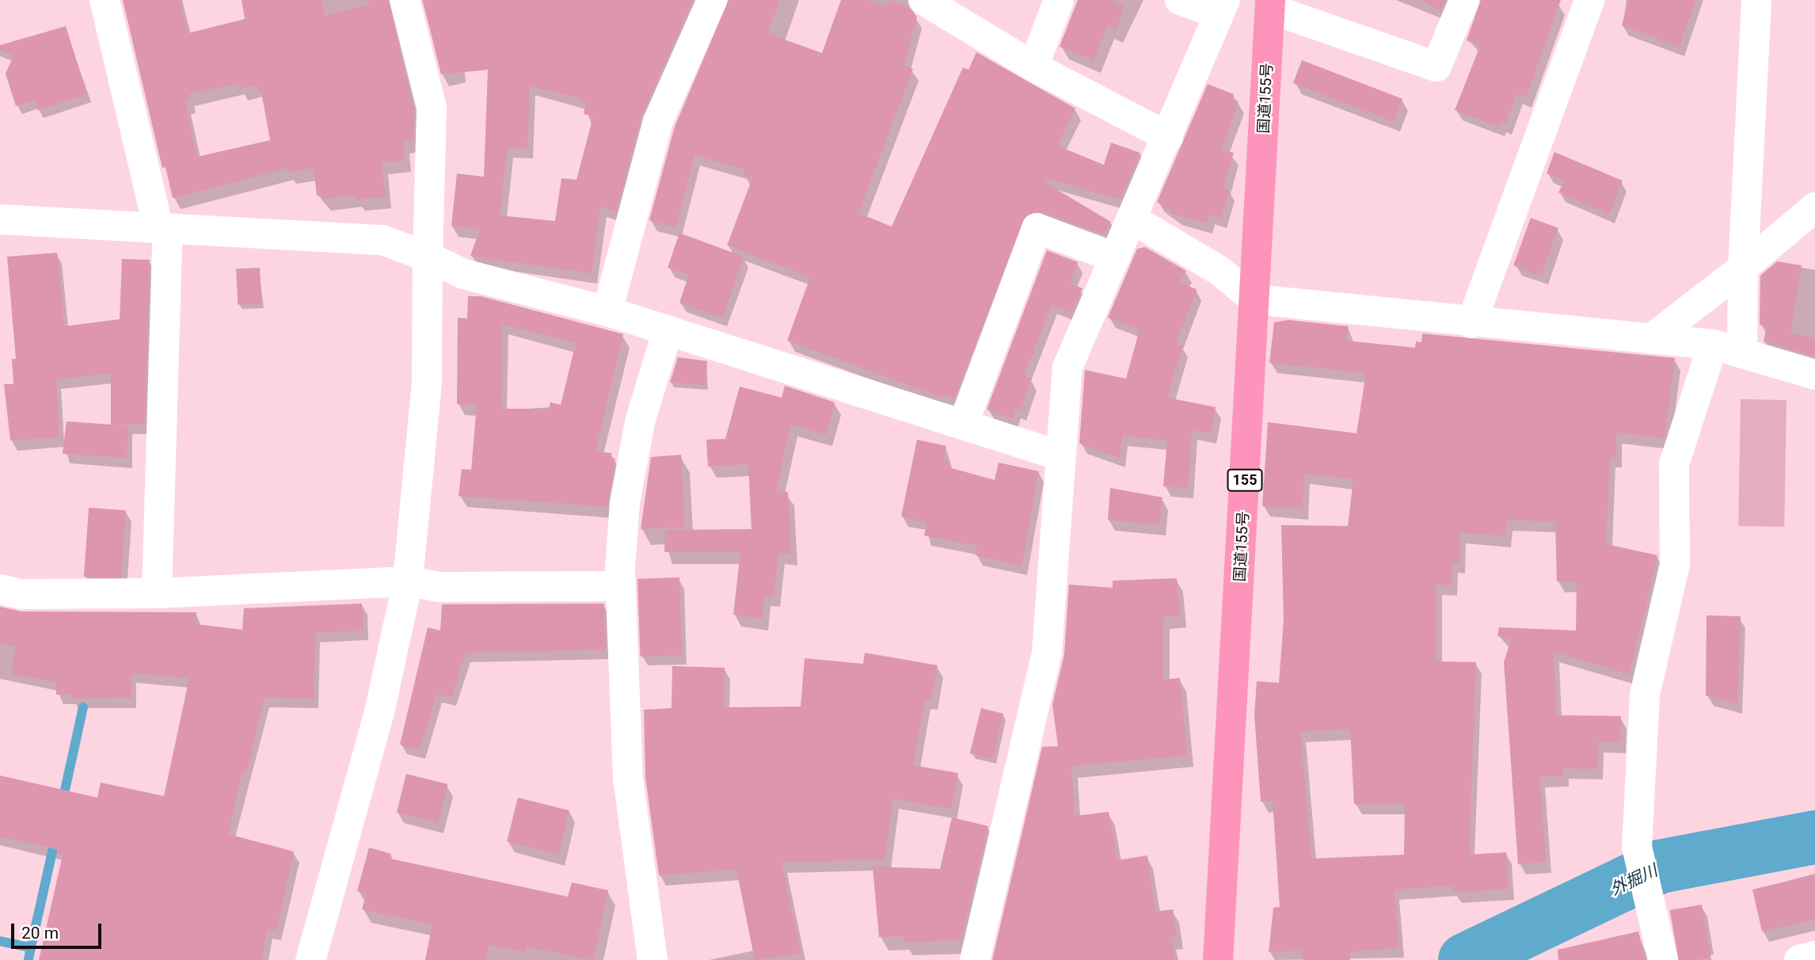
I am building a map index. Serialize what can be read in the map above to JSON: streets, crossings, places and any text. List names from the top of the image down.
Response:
{
  "streets": {
    "highway": ["国道155号", "155"]
  },
  "water": ["外掘川"],
  "scale_bar": "20 m"
}
